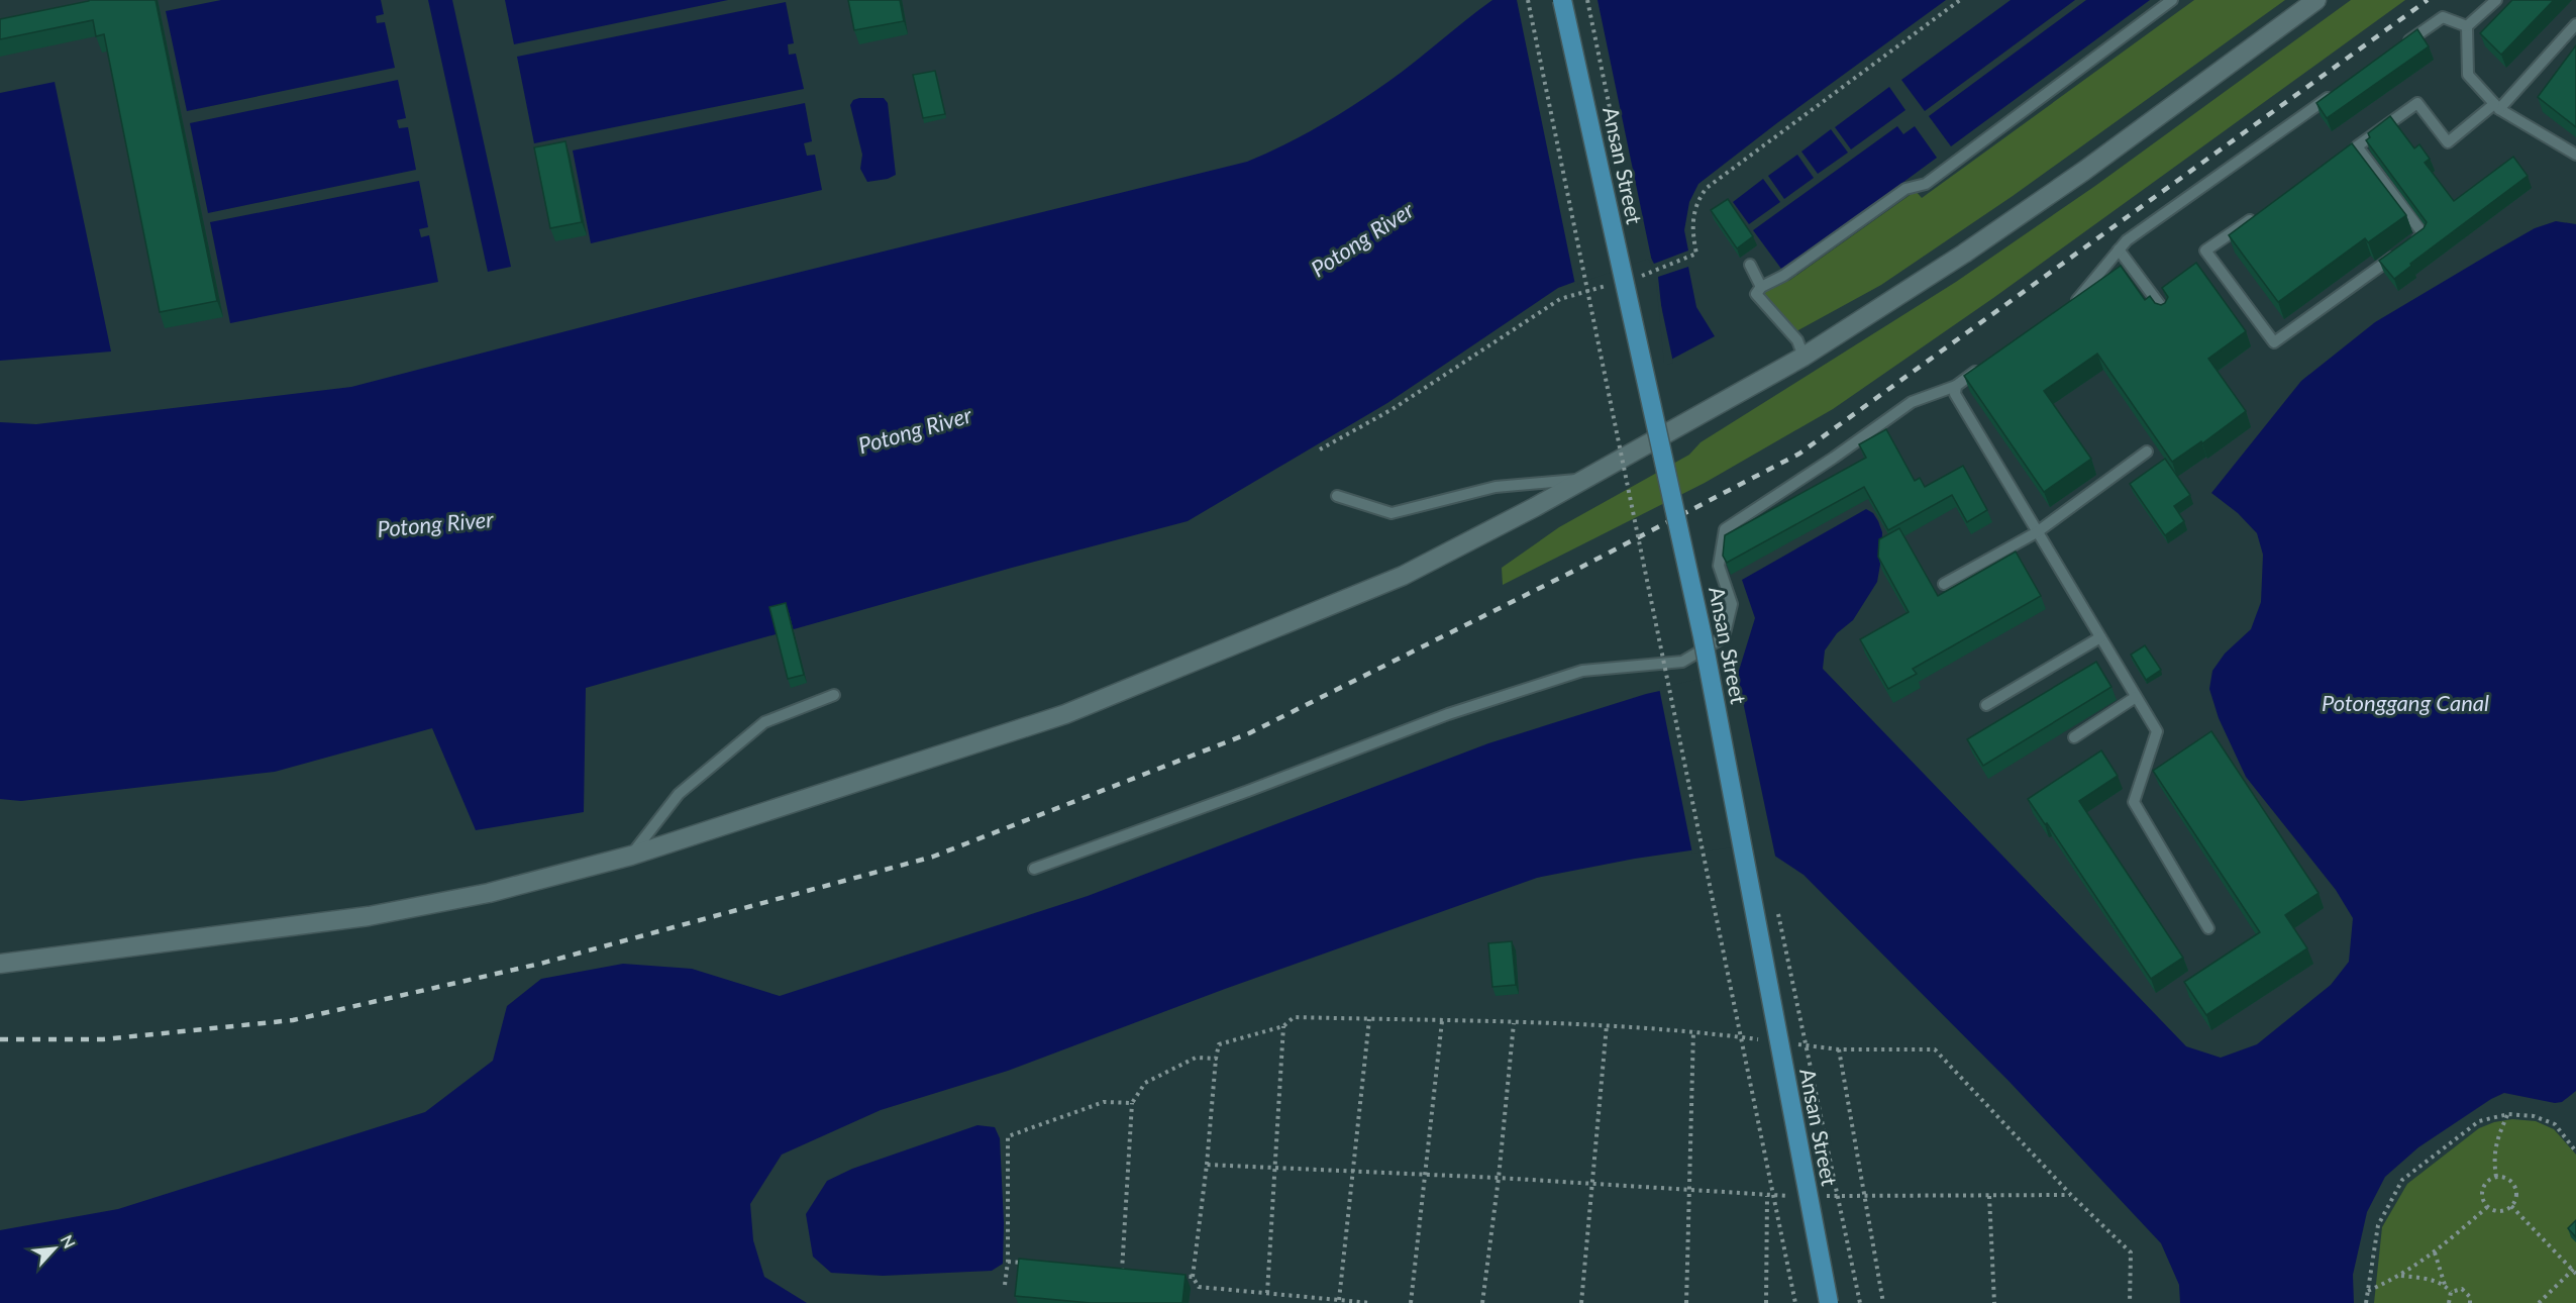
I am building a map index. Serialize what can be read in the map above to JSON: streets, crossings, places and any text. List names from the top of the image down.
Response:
{
  "streets": {
    "main road": ["Ansan Street"]
  },
  "water": ["Potong River", "Potonggang Canal"],
  "north": "top right"
}
